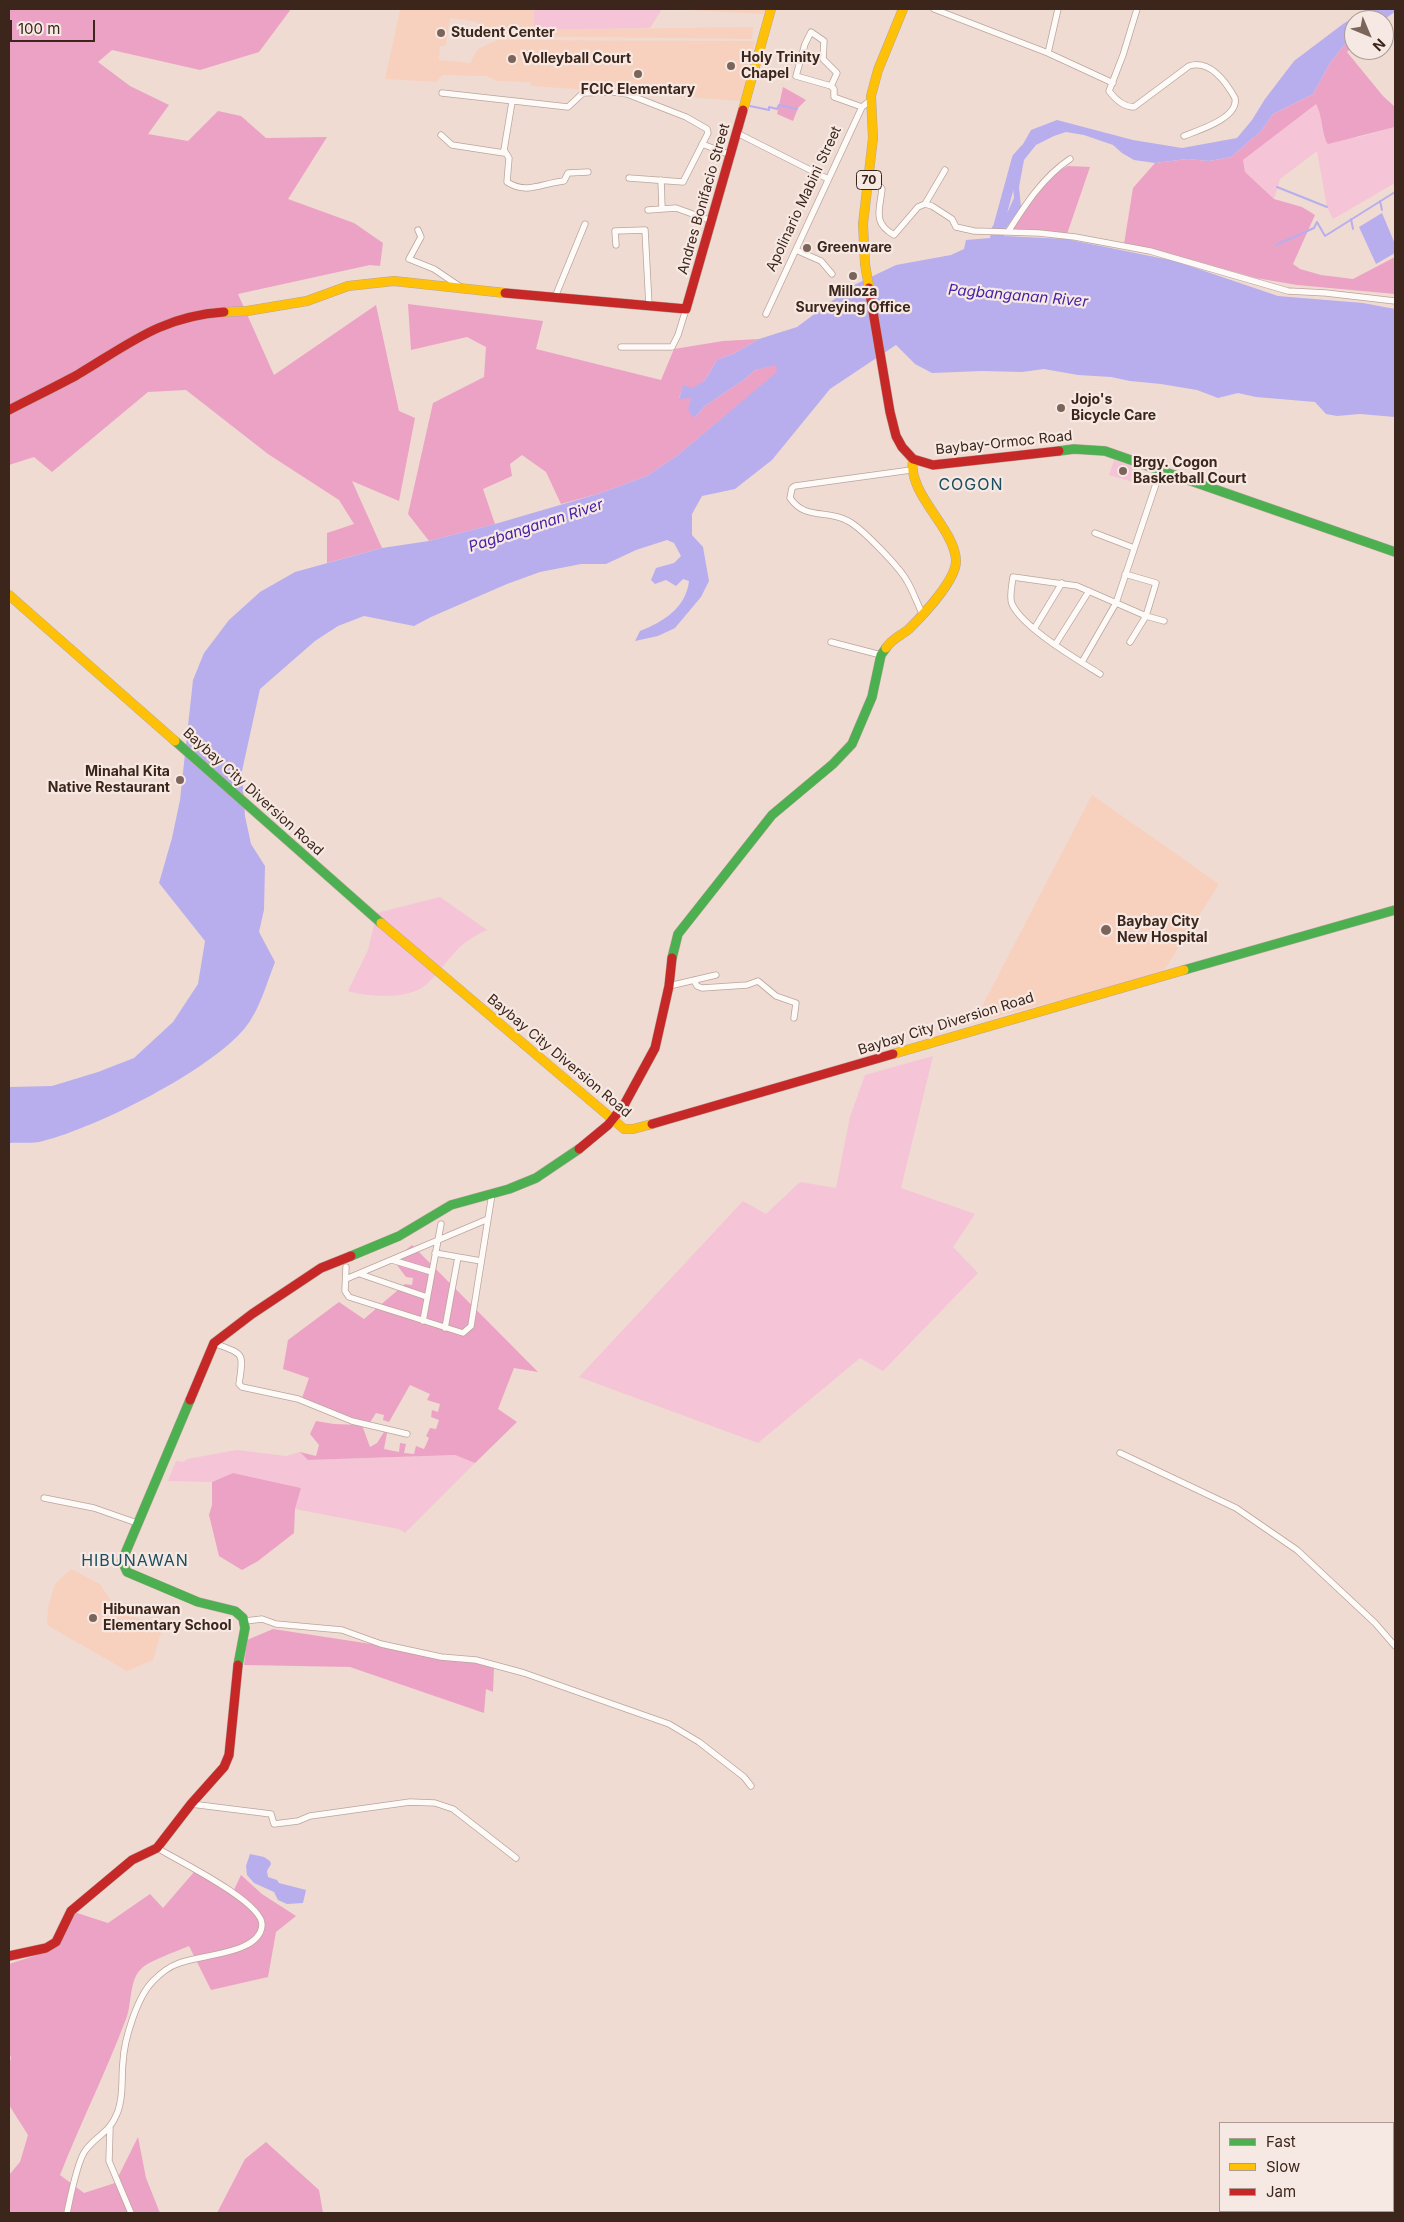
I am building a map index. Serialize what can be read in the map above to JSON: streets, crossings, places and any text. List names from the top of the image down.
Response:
{
  "streets": {
    "main road": [
      "70",
      "Andres Bonifacio Street",
      "Baybay-Ormoc Road",
      "Baybay City Diversion Road"
    ],
    "street": ["Apolinario Mabini Street"]
  },
  "crossings": [
    ["70", "Apolinario Mabini Street"],
    ["70", "Baybay-Ormoc Road"]
  ],
  "districts": ["COGON", "HIBUNAWAN"],
  "water": ["Pagbanganan River"],
  "places": [
    "Student Center",
    "Volleyball Court",
    "Holy Trinity Chapel",
    "FCIC Elementary",
    "Greenware",
    "Milloza Surveying Office",
    "Jojo's Bicycle Care",
    "Brgy. Cogon Basketball Court",
    "Minahal Kita Native Restaurant",
    "Baybay City New Hospital",
    "Hibunawan Elementary School"
  ],
  "legend": ["Fast", "Slow", "Jam"],
  "scale_bar": "100 m",
  "north": "bottom right"
}
